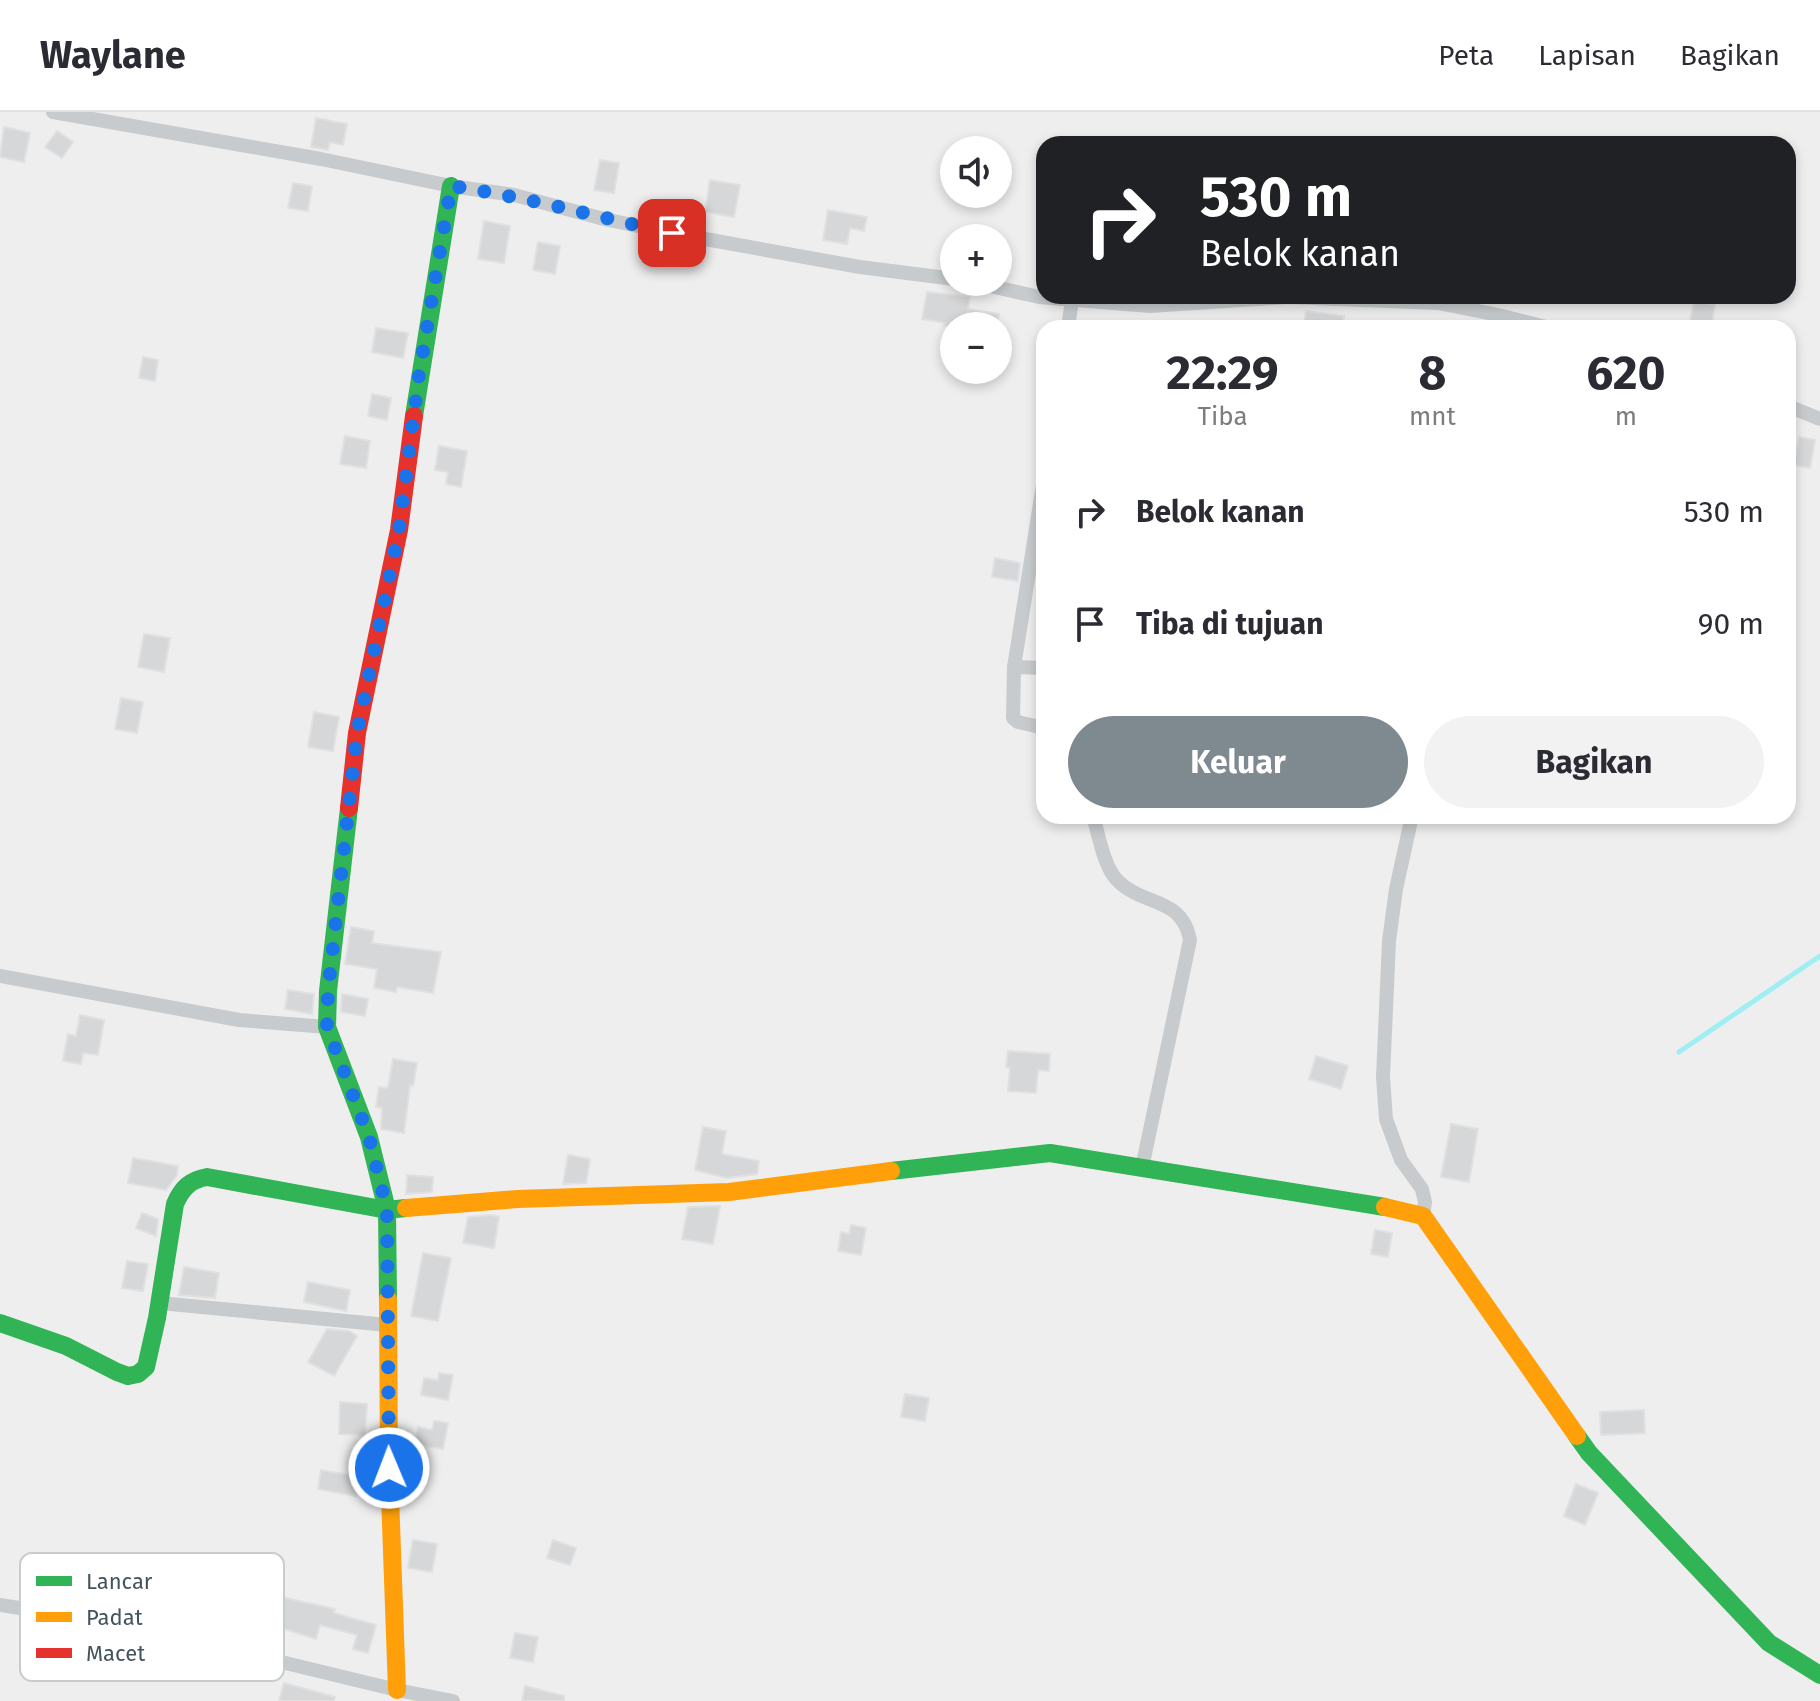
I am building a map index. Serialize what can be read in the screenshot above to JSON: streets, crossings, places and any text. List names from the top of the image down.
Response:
{
  "legend": ["Lancar", "Padat", "Macet"],
  "page": {
    "header": "Waylane",
    "nav": ["Peta", "Lapisan", "Bagikan"],
    "map_buttons": ["+", "−"],
    "turn": ["530 m", "Belok kanan"],
    "eta": [
      "22:29",
      "Tiba",
      "8",
      "mnt",
      "620",
      "m"
    ],
    "list": [
      {
        "name": "Belok kanan",
        "value": "530 m"
      },
      {
        "name": "Tiba di tujuan",
        "value": "90 m"
      }
    ],
    "buttons": ["Keluar", "Bagikan"]
  }
}
